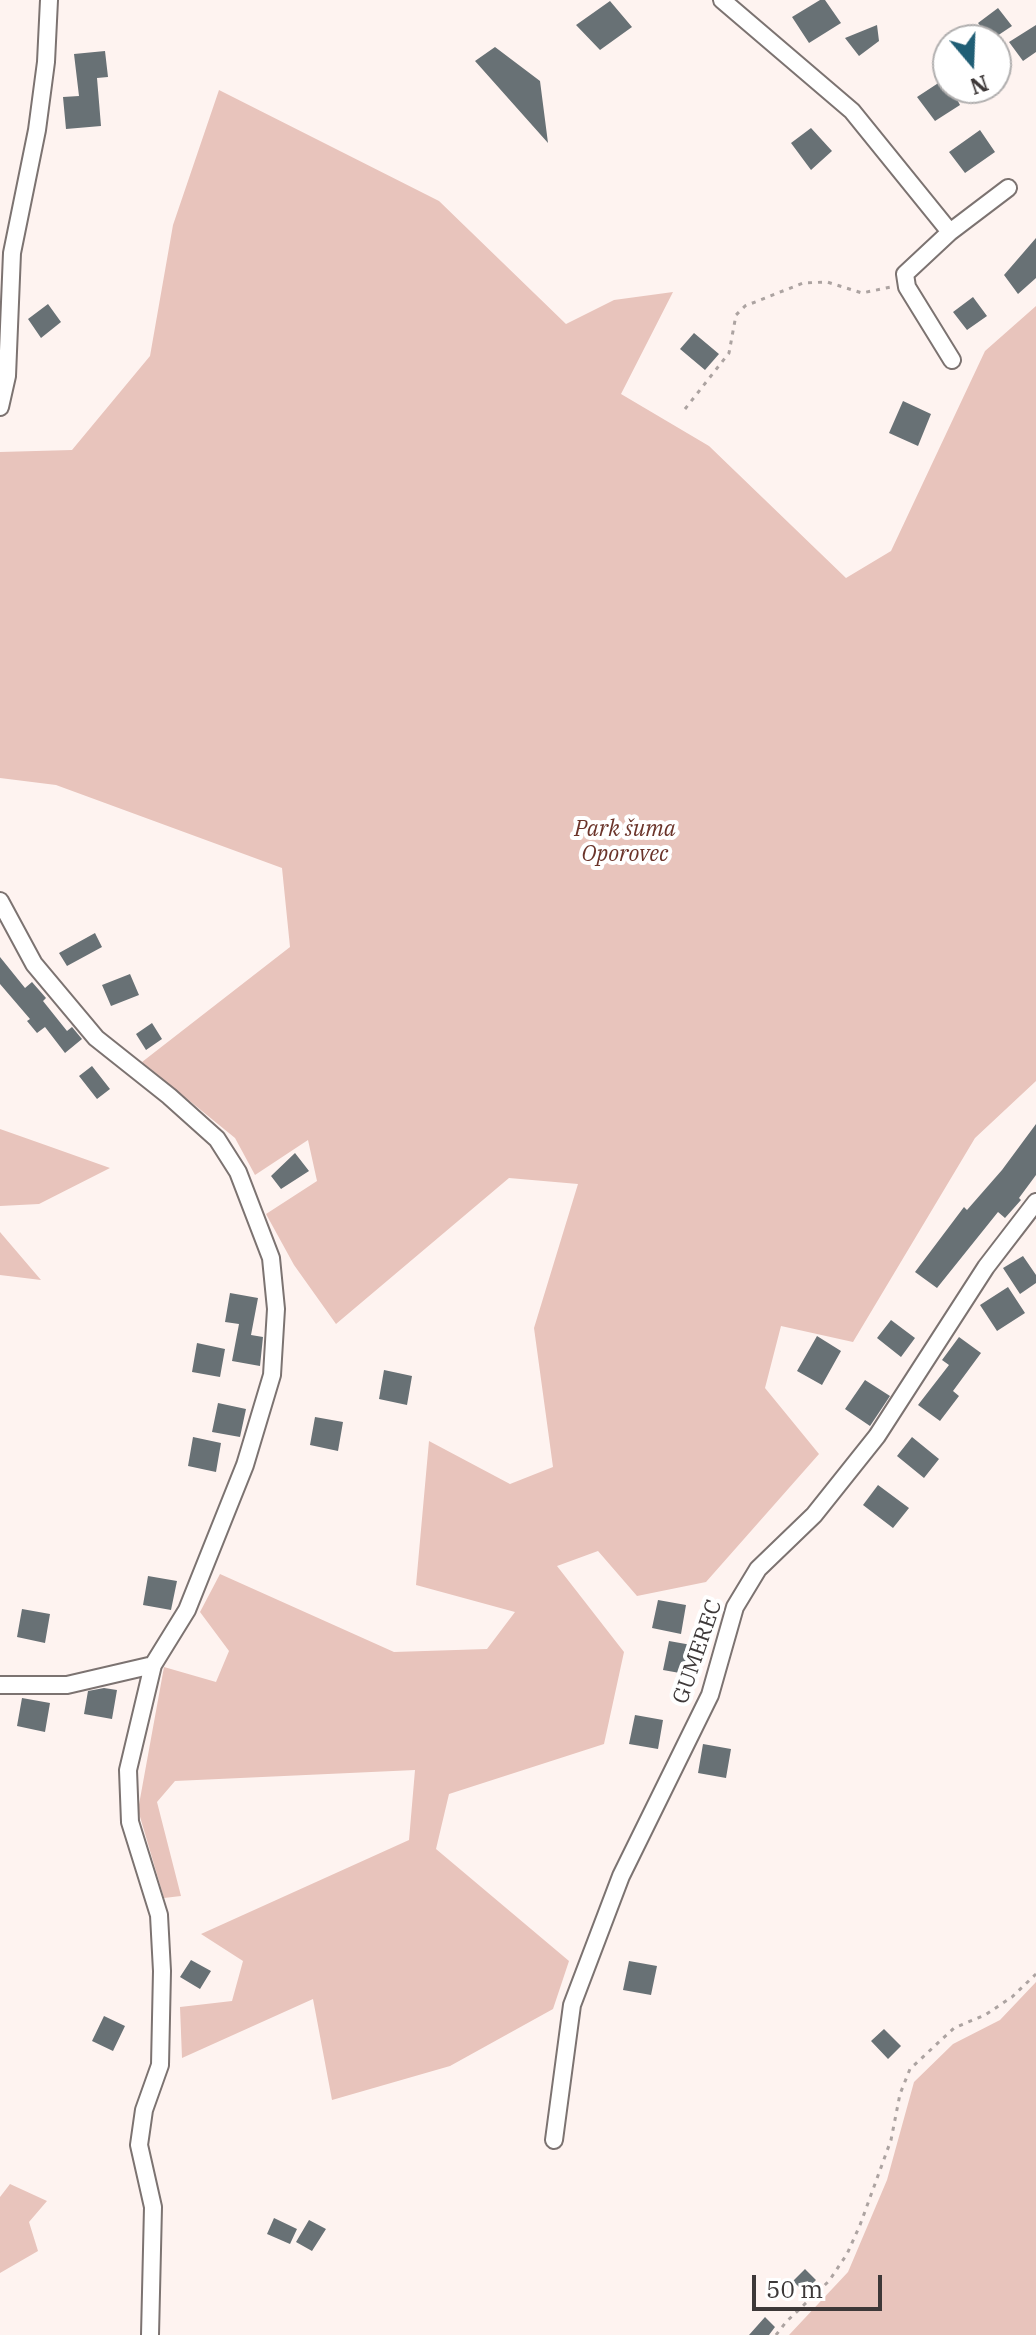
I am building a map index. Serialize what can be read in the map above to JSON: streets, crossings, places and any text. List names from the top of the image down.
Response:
{
  "streets": {
    "street": ["GUMEREC"]
  },
  "parks": ["Park šuma Oporovec"],
  "scale_bar": "50 m",
  "north": "bottom"
}
